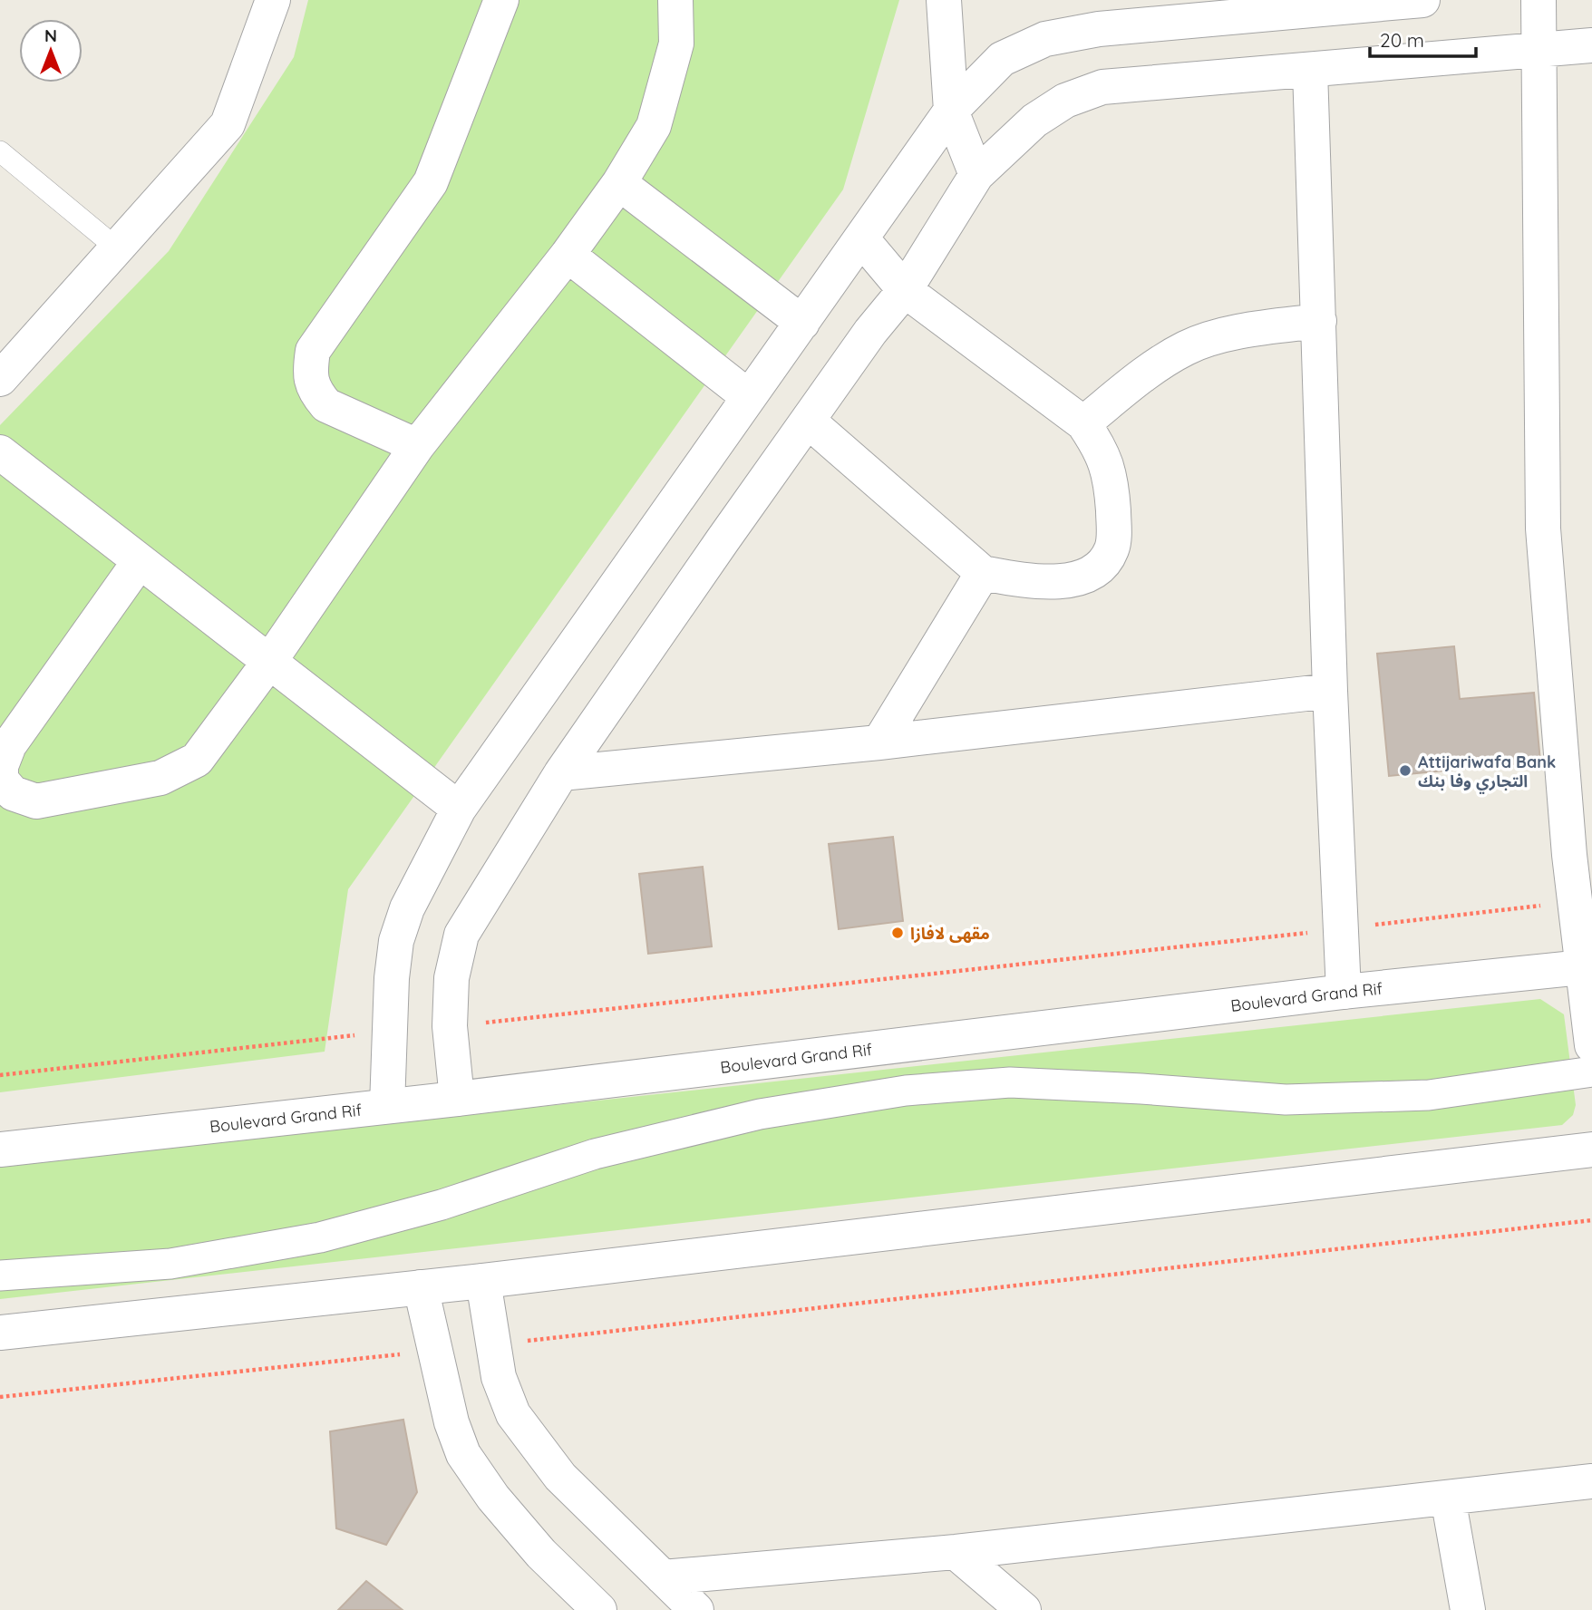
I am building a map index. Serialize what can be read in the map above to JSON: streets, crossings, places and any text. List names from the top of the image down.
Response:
{
  "streets": {
    "street": ["Boulevard Grand Rif"]
  },
  "places": ["Attijariwafa Bank التجاري وفا بنك", "مقهى لافازا"],
  "scale_bar": "20 m",
  "north": "top"
}
